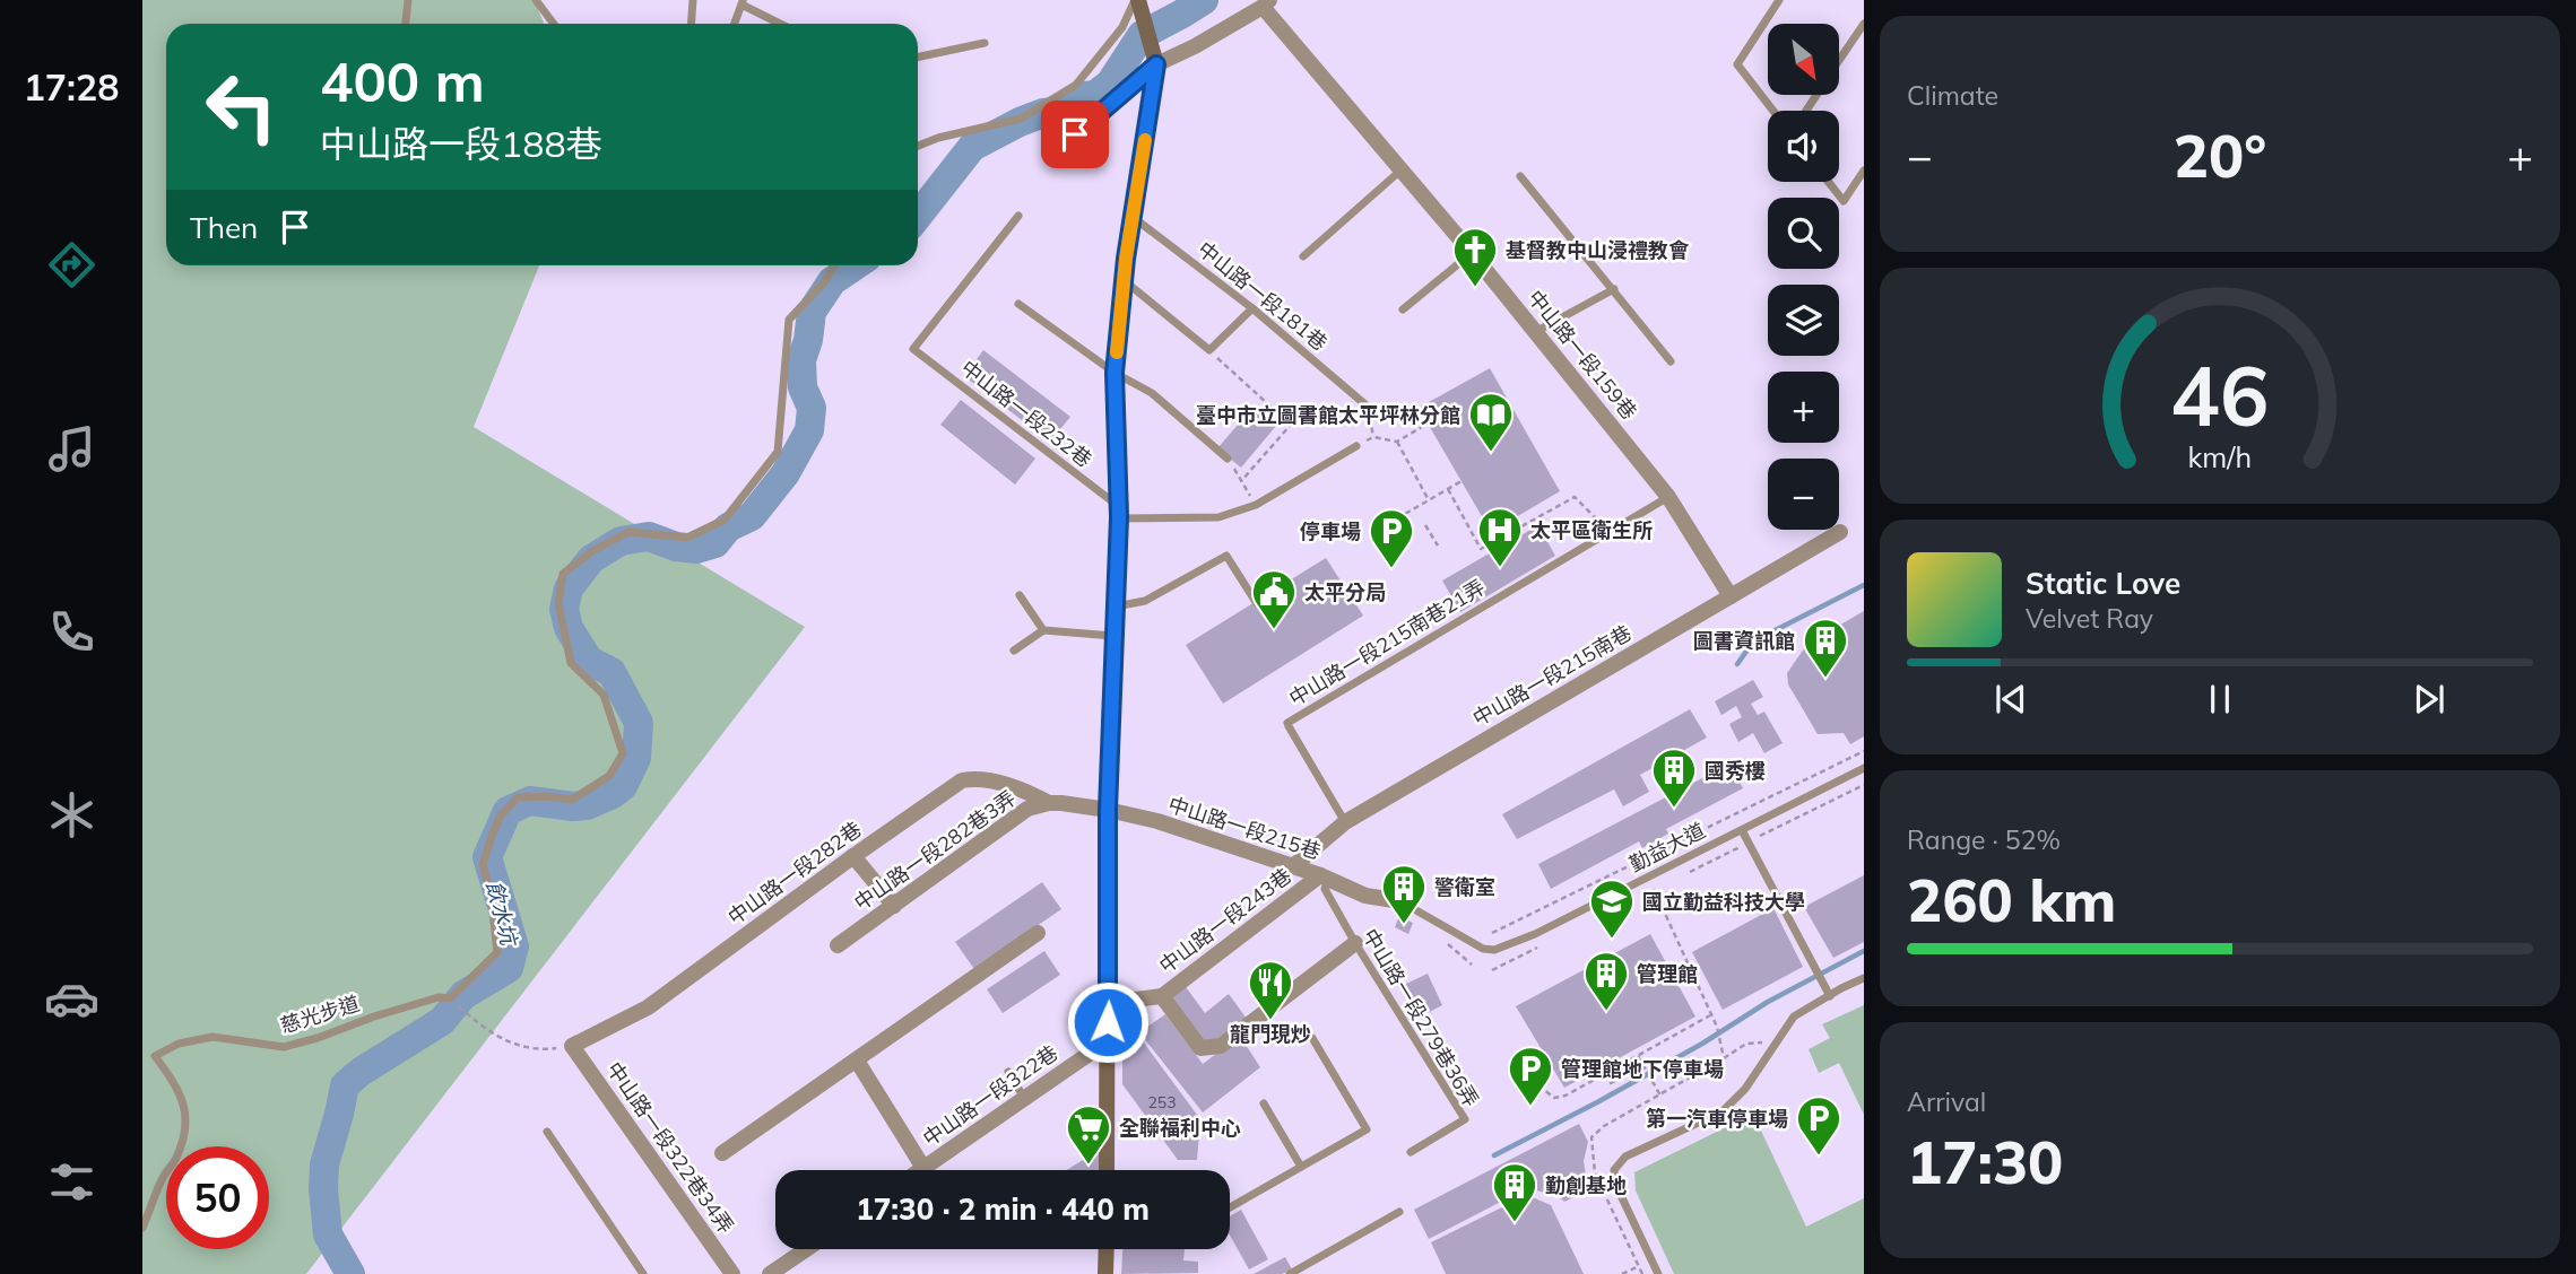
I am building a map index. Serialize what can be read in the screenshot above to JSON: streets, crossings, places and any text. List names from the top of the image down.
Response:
{
  "streets": {
    "street": [
      "中山路一段159巷",
      "中山路一段215南巷",
      "中山路一段215巷",
      "中山路一段282巷3弄",
      "中山路一段282巷",
      "中山路一段243巷",
      "中山路一段322巷",
      "中山路一段322巷34弄"
    ],
    "lane": [
      "中山路一段181巷",
      "中山路一段232巷",
      "中山路一段215南巷21弄",
      "勤益大道",
      "慈光步道",
      "中山路一段279巷36弄"
    ]
  },
  "crossings": [
    ["中山路一段159巷", "中山路一段215南巷21弄"],
    ["中山路一段159巷", "中山路一段215南巷"],
    ["中山路一段215南巷21弄", "中山路一段215南巷"],
    ["中山路一段215南巷", "中山路一段215巷"],
    ["中山路一段215巷", "勤益大道"],
    ["中山路一段215巷", "中山路一段282巷3弄"],
    ["中山路一段215巷", "中山路一段243巷"],
    ["中山路一段215巷", "中山路一段279巷36弄"],
    ["中山路一段282巷3弄", "中山路一段282巷"],
    ["中山路一段282巷", "中山路一段322巷34弄"],
    ["中山路一段243巷", "中山路一段279巷36弄"]
  ],
  "water": ["飲水坑"],
  "places": {
    "church": ["基督教中山浸禮教會"],
    "library": ["臺中市立圖書館太平坪林分館"],
    "hospital": ["太平區衛生所"],
    "parking": ["停車場", "管理館地下停車場", "第一汽車停車場"],
    "public building": ["太平分局"],
    "building": [
      "圖書資訊館",
      "國秀樓",
      "警衛室",
      "管理館",
      "勤創基地"
    ],
    "school or university": ["國立勤益科技大學"],
    "restaurant": ["龍門現炒"],
    "supermarket": ["全聯福利中心"]
  },
  "house_numbers": ["253"],
  "north": "bottom right",
  "page": {
    "tabs": "17:28",
    "tile": [
      "Climate",
      ["Range · 52%", "260 km"],
      ["Arrival", "17:30"]
    ],
    "map_buttons": ["+", "−"],
    "turn": ["400 m", "中山路一段188巷"],
    "heat": ["−", "20°", "+"],
    "then": "Then",
    "song": ["Static Love", "Velvet Ray"],
    "limit": "50",
    "trip": "17:30 · 2 min · 440 m",
    "gauge": ["46", "km/h"]
  }
}
